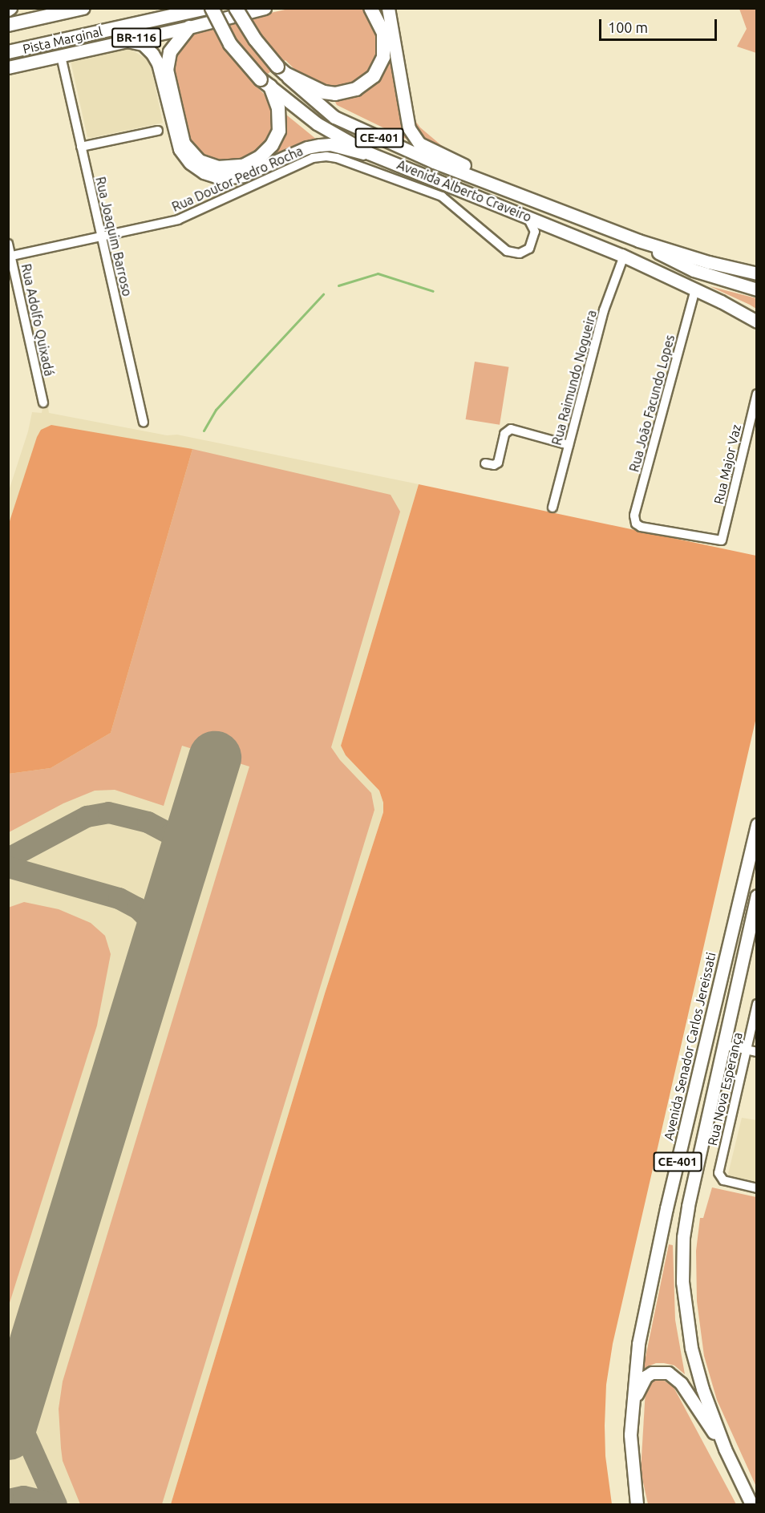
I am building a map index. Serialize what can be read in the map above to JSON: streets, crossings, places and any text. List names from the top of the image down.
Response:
{
  "streets": {
    "highway": ["BR-116", "CE-401", "Avenida Alberto Craveiro"],
    "main road": ["Pista Marginal", "Avenida Senador Carlos Jereissati"],
    "street": [
      "Rua Doutor Pedro Rocha",
      "Rua Joaquim Barroso",
      "Rua Adolfo Quixadá",
      "Rua Raimundo Nogueira",
      "Rua João Facundo Lopes",
      "Rua Major Vaz",
      "Rua Nova Esperança"
    ]
  },
  "crossings": [
    ["Pista Marginal", "Rua Joaquim Barroso"],
    ["CE-401", "Avenida Alberto Craveiro"],
    ["Rua Doutor Pedro Rocha", "Avenida Alberto Craveiro"],
    ["Rua Doutor Pedro Rocha", "Rua Joaquim Barroso"],
    ["Rua Doutor Pedro Rocha", "Rua Adolfo Quixadá"],
    ["Avenida Alberto Craveiro", "Rua Raimundo Nogueira"],
    ["Avenida Alberto Craveiro", "Rua João Facundo Lopes"],
    ["Rua João Facundo Lopes", "Rua Major Vaz"]
  ],
  "scale_bar": "100 m"
}
